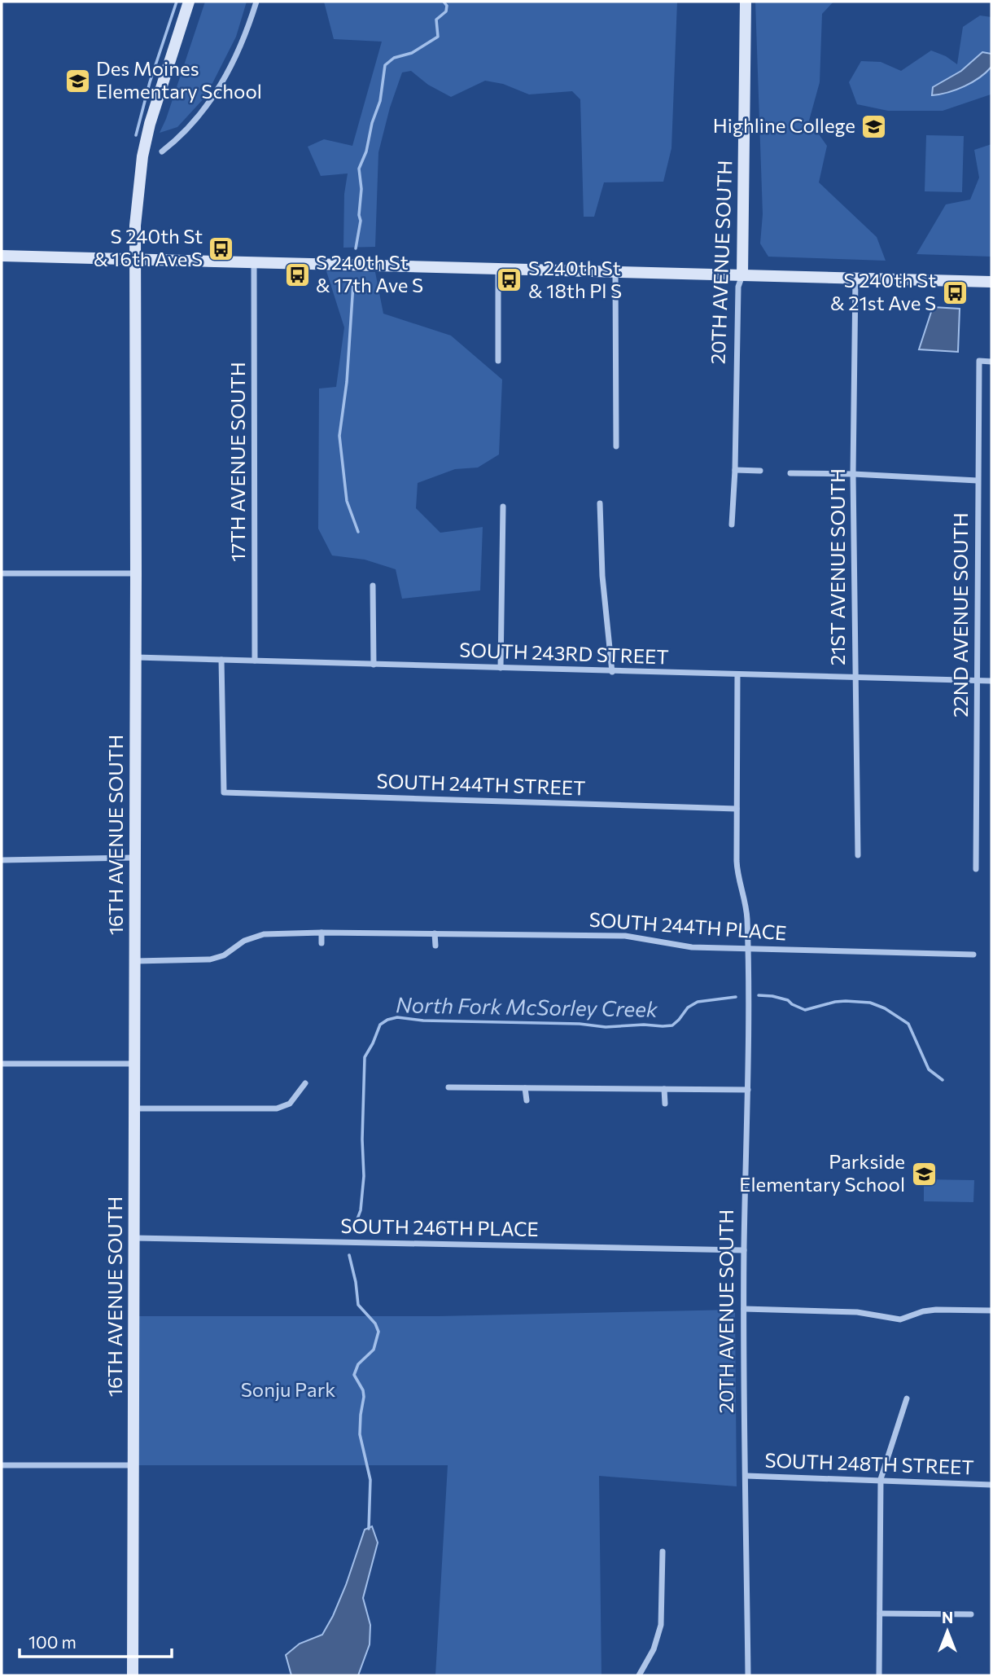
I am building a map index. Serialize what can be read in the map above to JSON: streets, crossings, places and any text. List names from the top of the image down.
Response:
{
  "streets": {
    "main road": ["20TH AVENUE SOUTH", "16TH AVENUE SOUTH"],
    "street": [
      "17TH AVENUE SOUTH",
      "21ST AVENUE SOUTH",
      "22ND AVENUE SOUTH",
      "SOUTH 243RD STREET",
      "SOUTH 244TH STREET",
      "SOUTH 244TH PLACE",
      "SOUTH 246TH PLACE",
      "SOUTH 248TH STREET"
    ]
  },
  "crossings": [
    ["20TH AVENUE SOUTH", "SOUTH 243RD STREET"],
    ["20TH AVENUE SOUTH", "SOUTH 244TH STREET"],
    ["20TH AVENUE SOUTH", "SOUTH 244TH PLACE"],
    ["20TH AVENUE SOUTH", "SOUTH 246TH PLACE"],
    ["20TH AVENUE SOUTH", "SOUTH 248TH STREET"],
    ["17TH AVENUE SOUTH", "SOUTH 243RD STREET"],
    ["21ST AVENUE SOUTH", "SOUTH 243RD STREET"],
    ["22ND AVENUE SOUTH", "SOUTH 243RD STREET"],
    ["SOUTH 243RD STREET", "SOUTH 244TH STREET"],
    ["SOUTH 243RD STREET", "16TH AVENUE SOUTH"],
    ["16TH AVENUE SOUTH", "SOUTH 244TH PLACE"],
    ["16TH AVENUE SOUTH", "SOUTH 246TH PLACE"]
  ],
  "water": ["North Fork McSorley Creek"],
  "parks": ["Sonju Park"],
  "places": {
    "school or university": ["Des Moines Elementary School", "Highline College", "Parkside Elementary School"],
    "bus stop": [
      "S 240th St & 16th Ave S",
      "S 240th St & 17th Ave S",
      "S 240th St & 18th Pl S",
      "S 240th St & 21st Ave S"
    ]
  },
  "scale_bar": "100 m",
  "north": "top"
}
